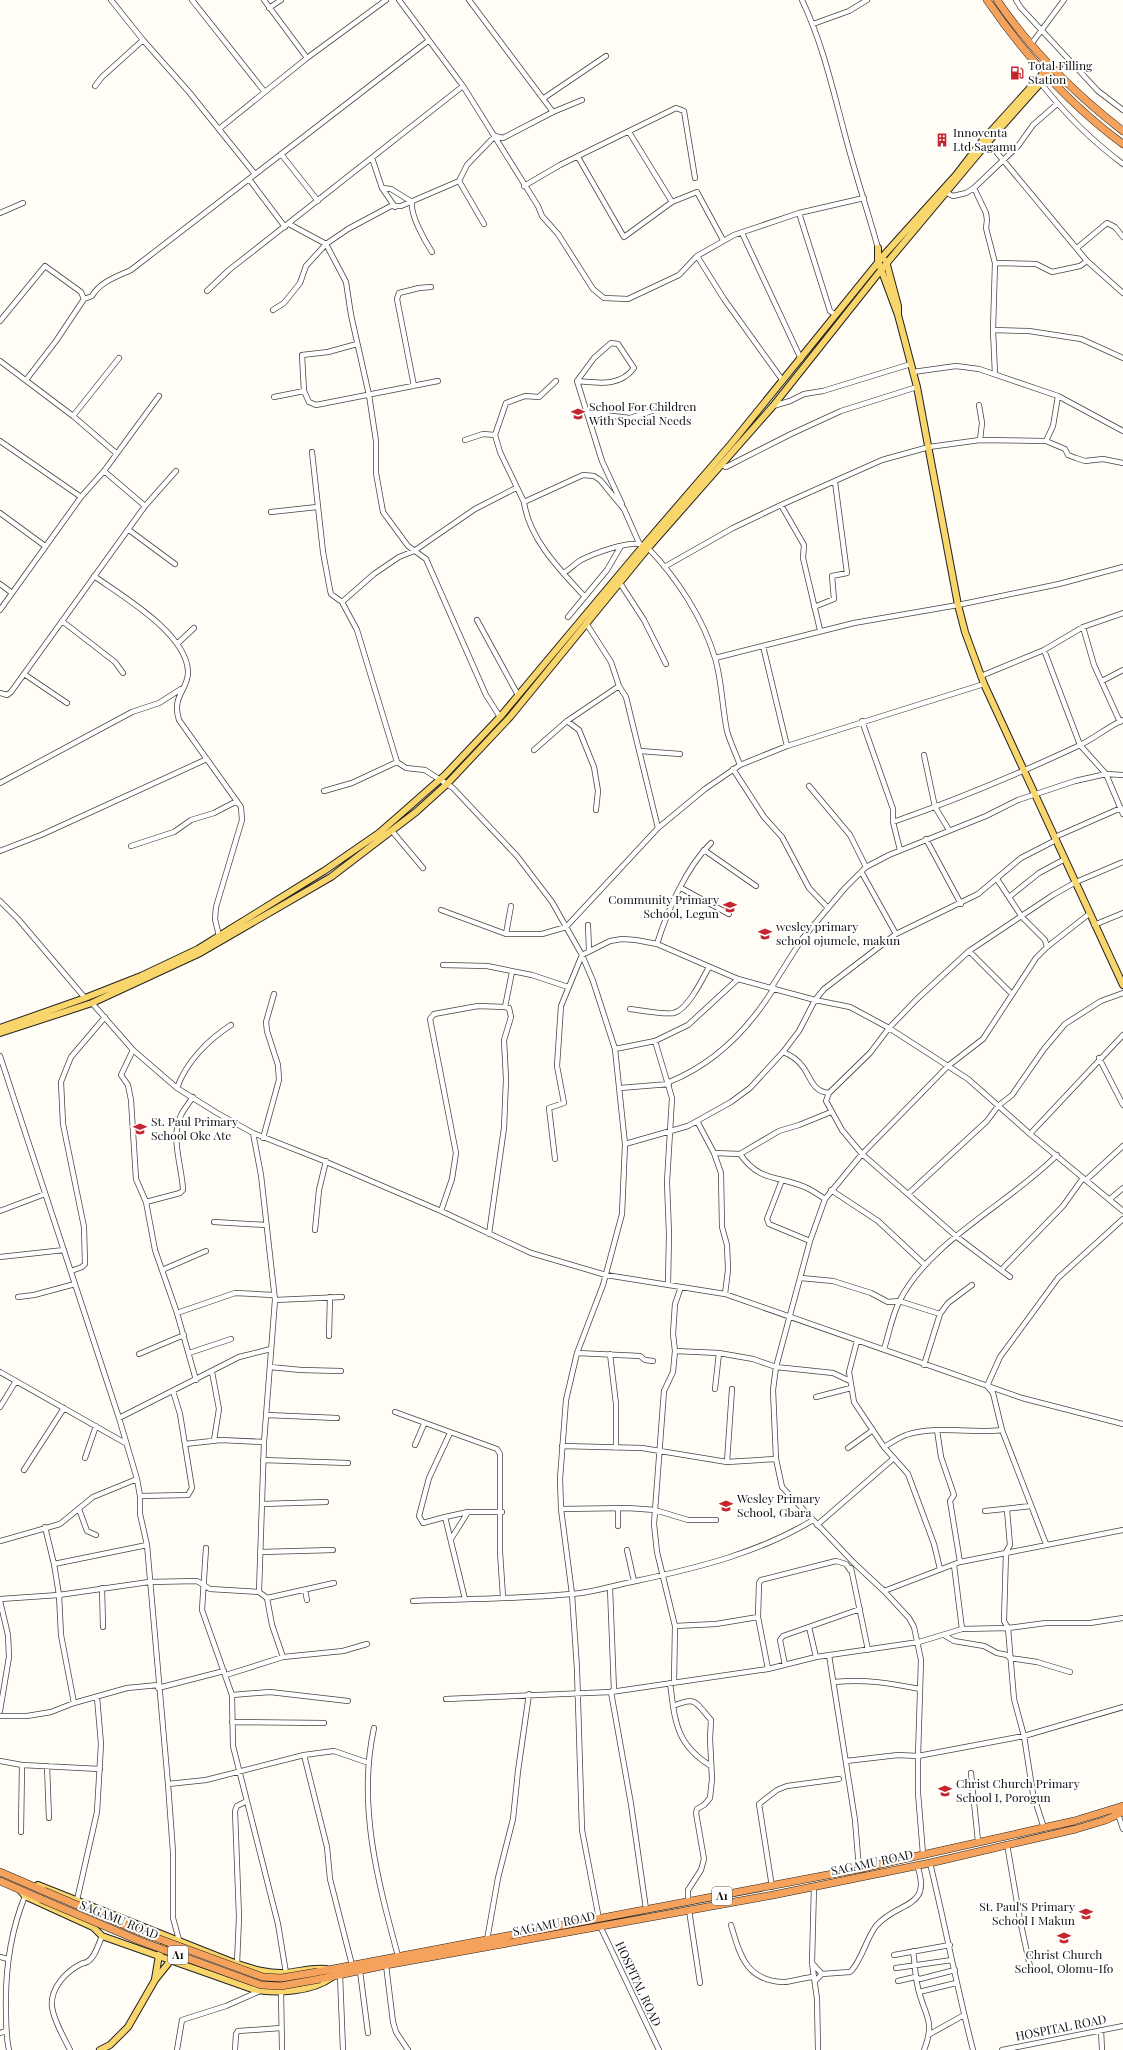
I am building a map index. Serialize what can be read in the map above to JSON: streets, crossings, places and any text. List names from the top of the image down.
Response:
{
  "streets": {
    "highway": ["SAGAMU ROAD", "A1"],
    "street": ["HOSPITAL ROAD"]
  },
  "crossings": [
    ["SAGAMU ROAD", "HOSPITAL ROAD"]
  ],
  "places": {
    "fuel station": ["Total Filling Station"],
    "building": ["Innoventa Ltd Sagamu"],
    "school or university": [
      "School For Children With Special Needs",
      "Community Primary School, Legun",
      "wesley primary school ojumele, makun",
      "St. Paul Primary School Oke Ate",
      "Wesley Primary School, Gbara",
      "Christ Church Primary School I, Porogun",
      "St. Paul'S Primary School I Makun",
      "Christ Church School, Olomu-Ifo"
    ]
  }
}
